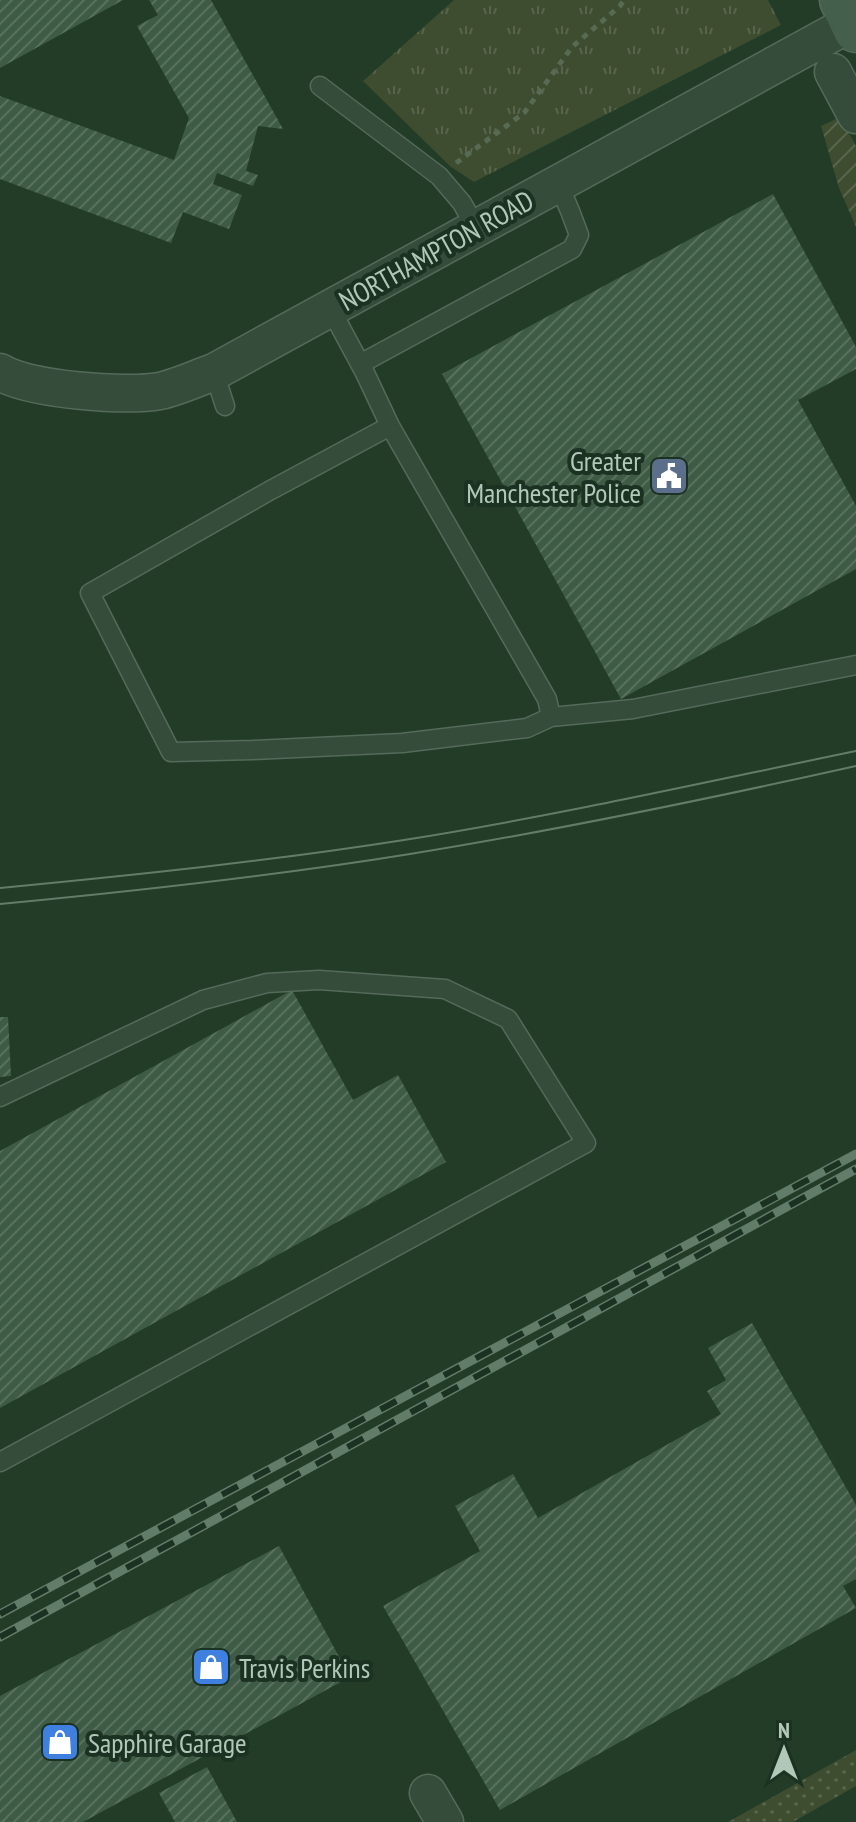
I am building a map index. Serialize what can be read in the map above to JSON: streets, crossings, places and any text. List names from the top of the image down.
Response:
{
  "streets": {
    "street": ["NORTHAMPTON ROAD"]
  },
  "places": {
    "public building": ["Greater Manchester Police"],
    "shop": ["Travis Perkins", "Sapphire Garage"]
  },
  "north": "top"
}
